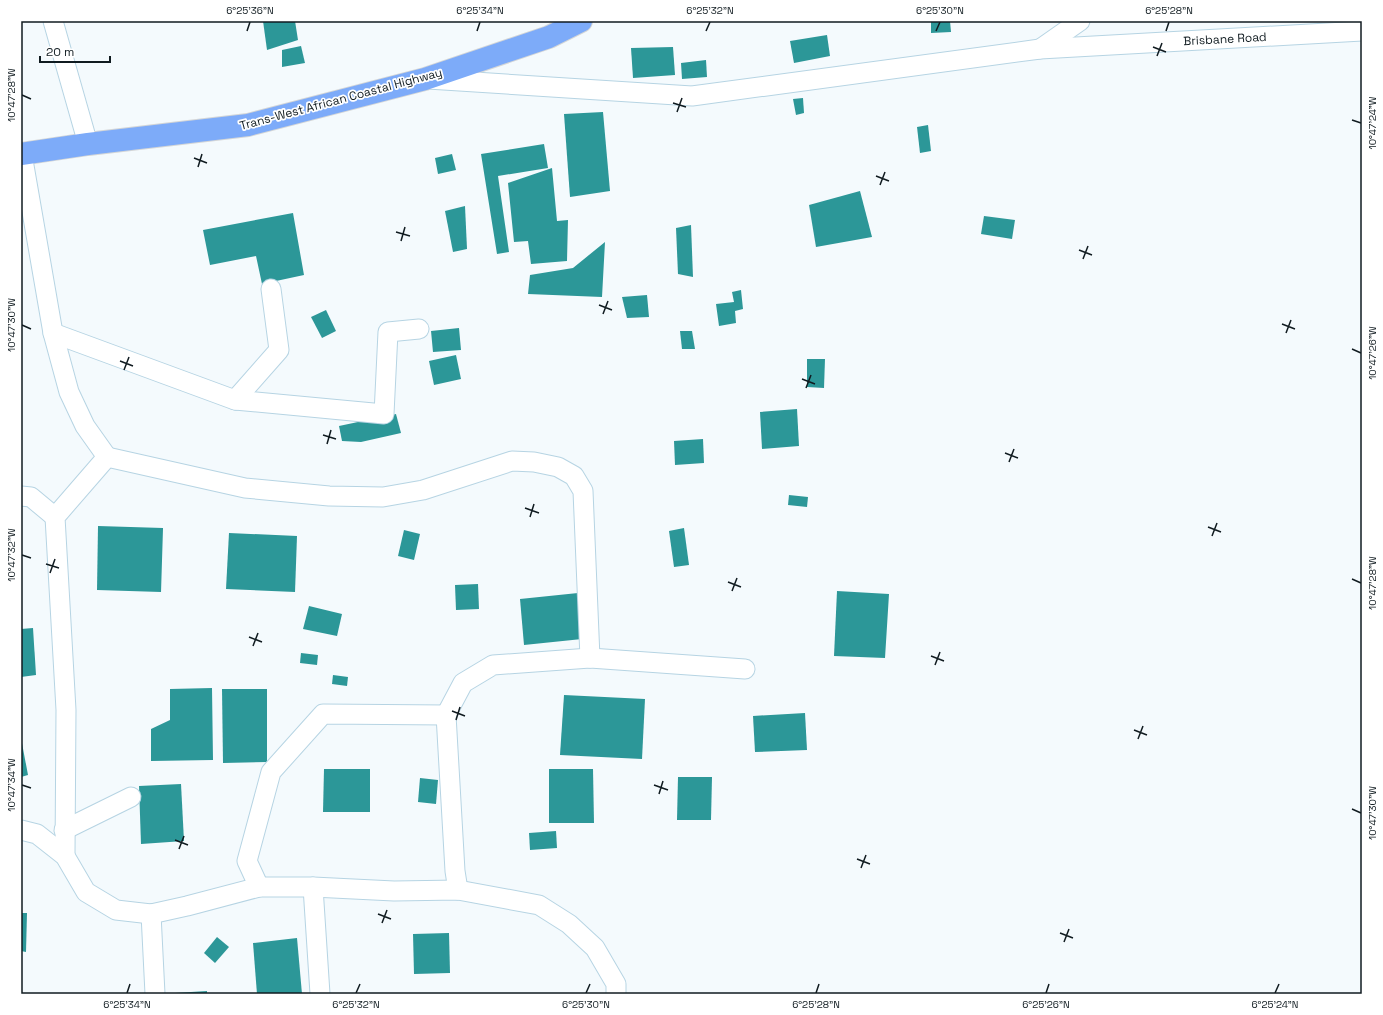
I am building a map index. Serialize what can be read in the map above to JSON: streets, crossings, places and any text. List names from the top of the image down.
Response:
{
  "streets": {
    "highway": ["Trans-West African Coastal Highway"],
    "street": ["Brisbane Road"]
  },
  "crossings": [
    ["Brisbane Road", "Trans-West African Coastal Highway"]
  ],
  "scale_bar": "20 m",
  "coordinates": [
    "6°25'36\"N",
    "6°25'34\"N",
    "6°25'32\"N",
    "6°25'30\"N",
    "6°25'28\"N",
    "10°47'28\"W",
    "10°47'24\"W",
    "10°47'30\"W",
    "10°47'26\"W",
    "10°47'32\"W",
    "10°47'34\"W",
    "6°25'26\"N",
    "6°25'24\"N"
  ]
}
